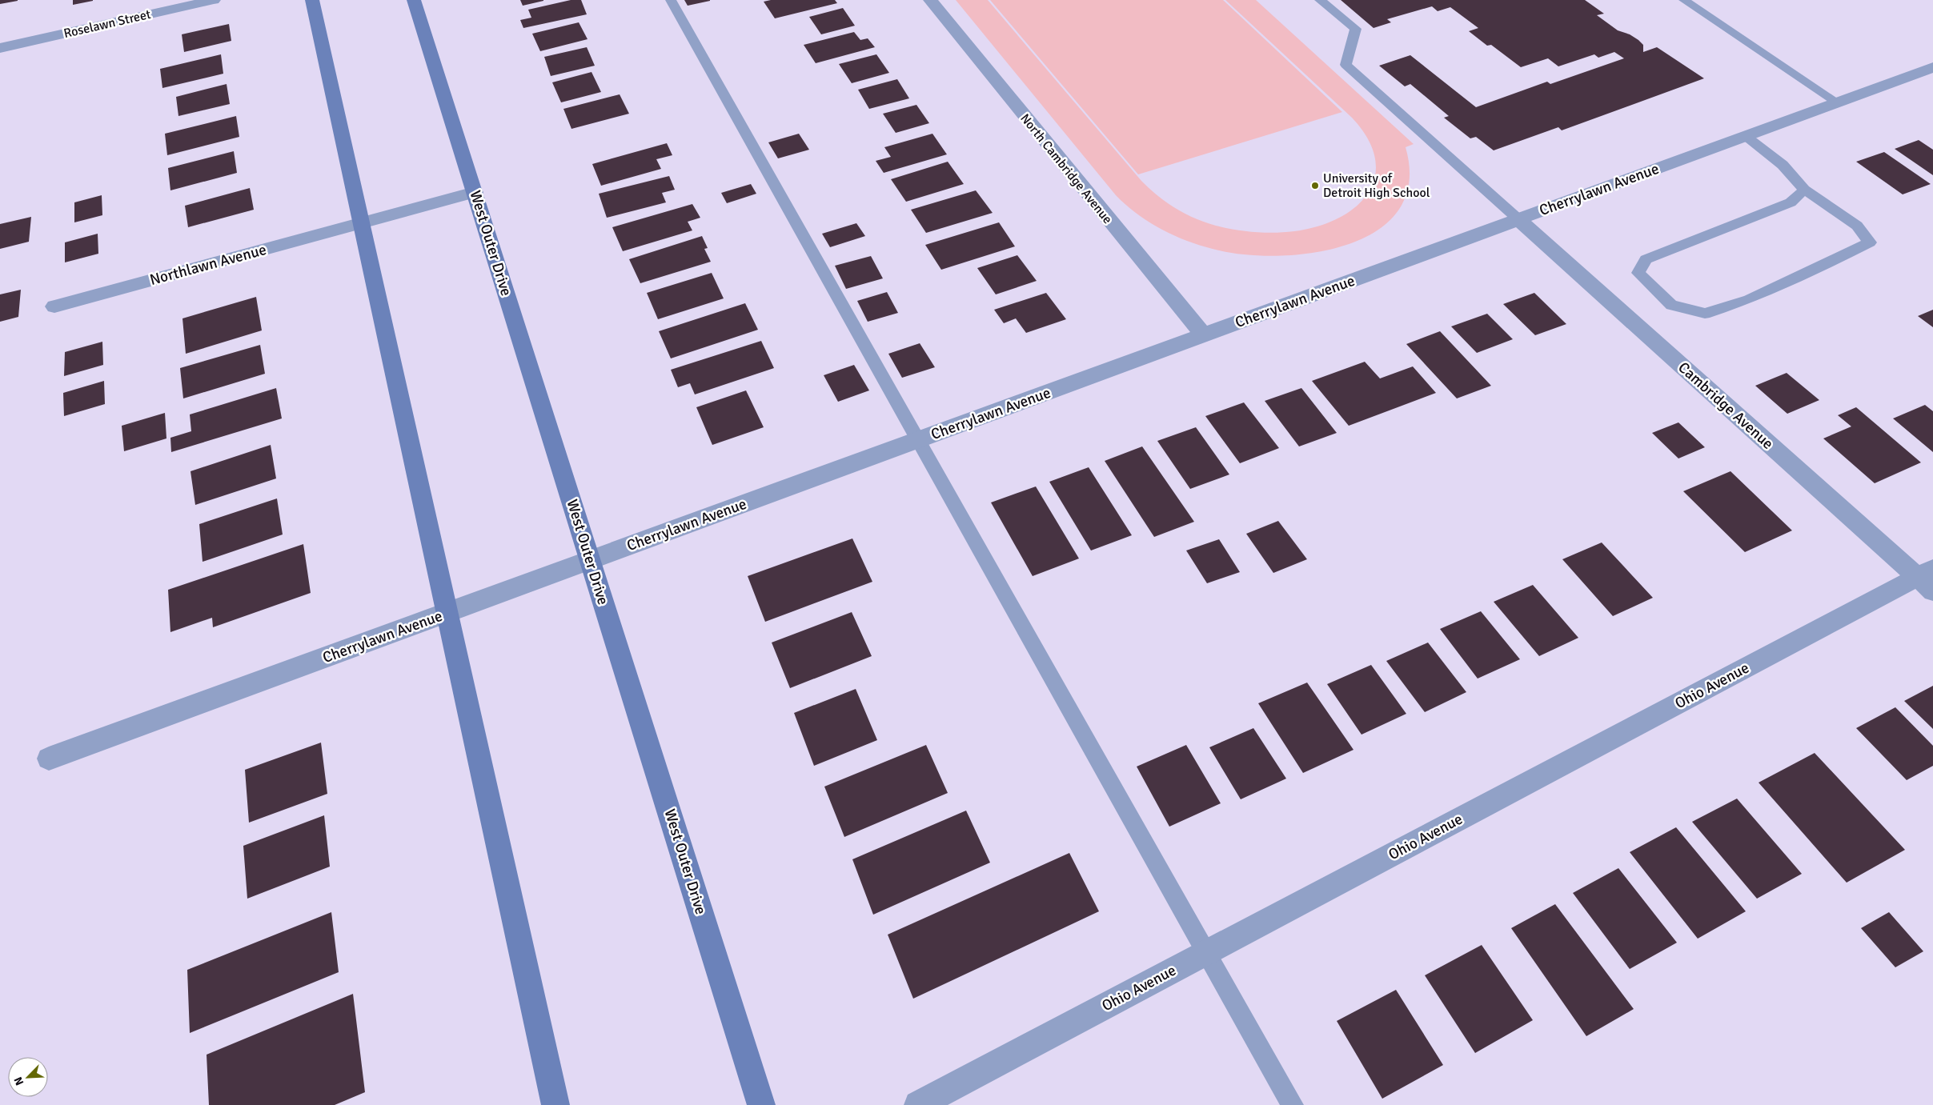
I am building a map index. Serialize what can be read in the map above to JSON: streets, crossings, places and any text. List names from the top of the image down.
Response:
{
  "streets": {
    "main road": ["West Outer Drive"],
    "street": [
      "Roselawn Street",
      "North Cambridge Avenue",
      "Cherrylawn Avenue",
      "Northlawn Avenue",
      "Cambridge Avenue",
      "Ohio Avenue"
    ]
  },
  "crossings": [
    ["North Cambridge Avenue", "Cherrylawn Avenue"],
    ["Cherrylawn Avenue", "West Outer Drive"],
    ["Cherrylawn Avenue", "Cambridge Avenue"],
    ["West Outer Drive", "Northlawn Avenue"],
    ["Cambridge Avenue", "Ohio Avenue"]
  ],
  "places": ["University of Detroit High School"],
  "north": "bottom left"
}
